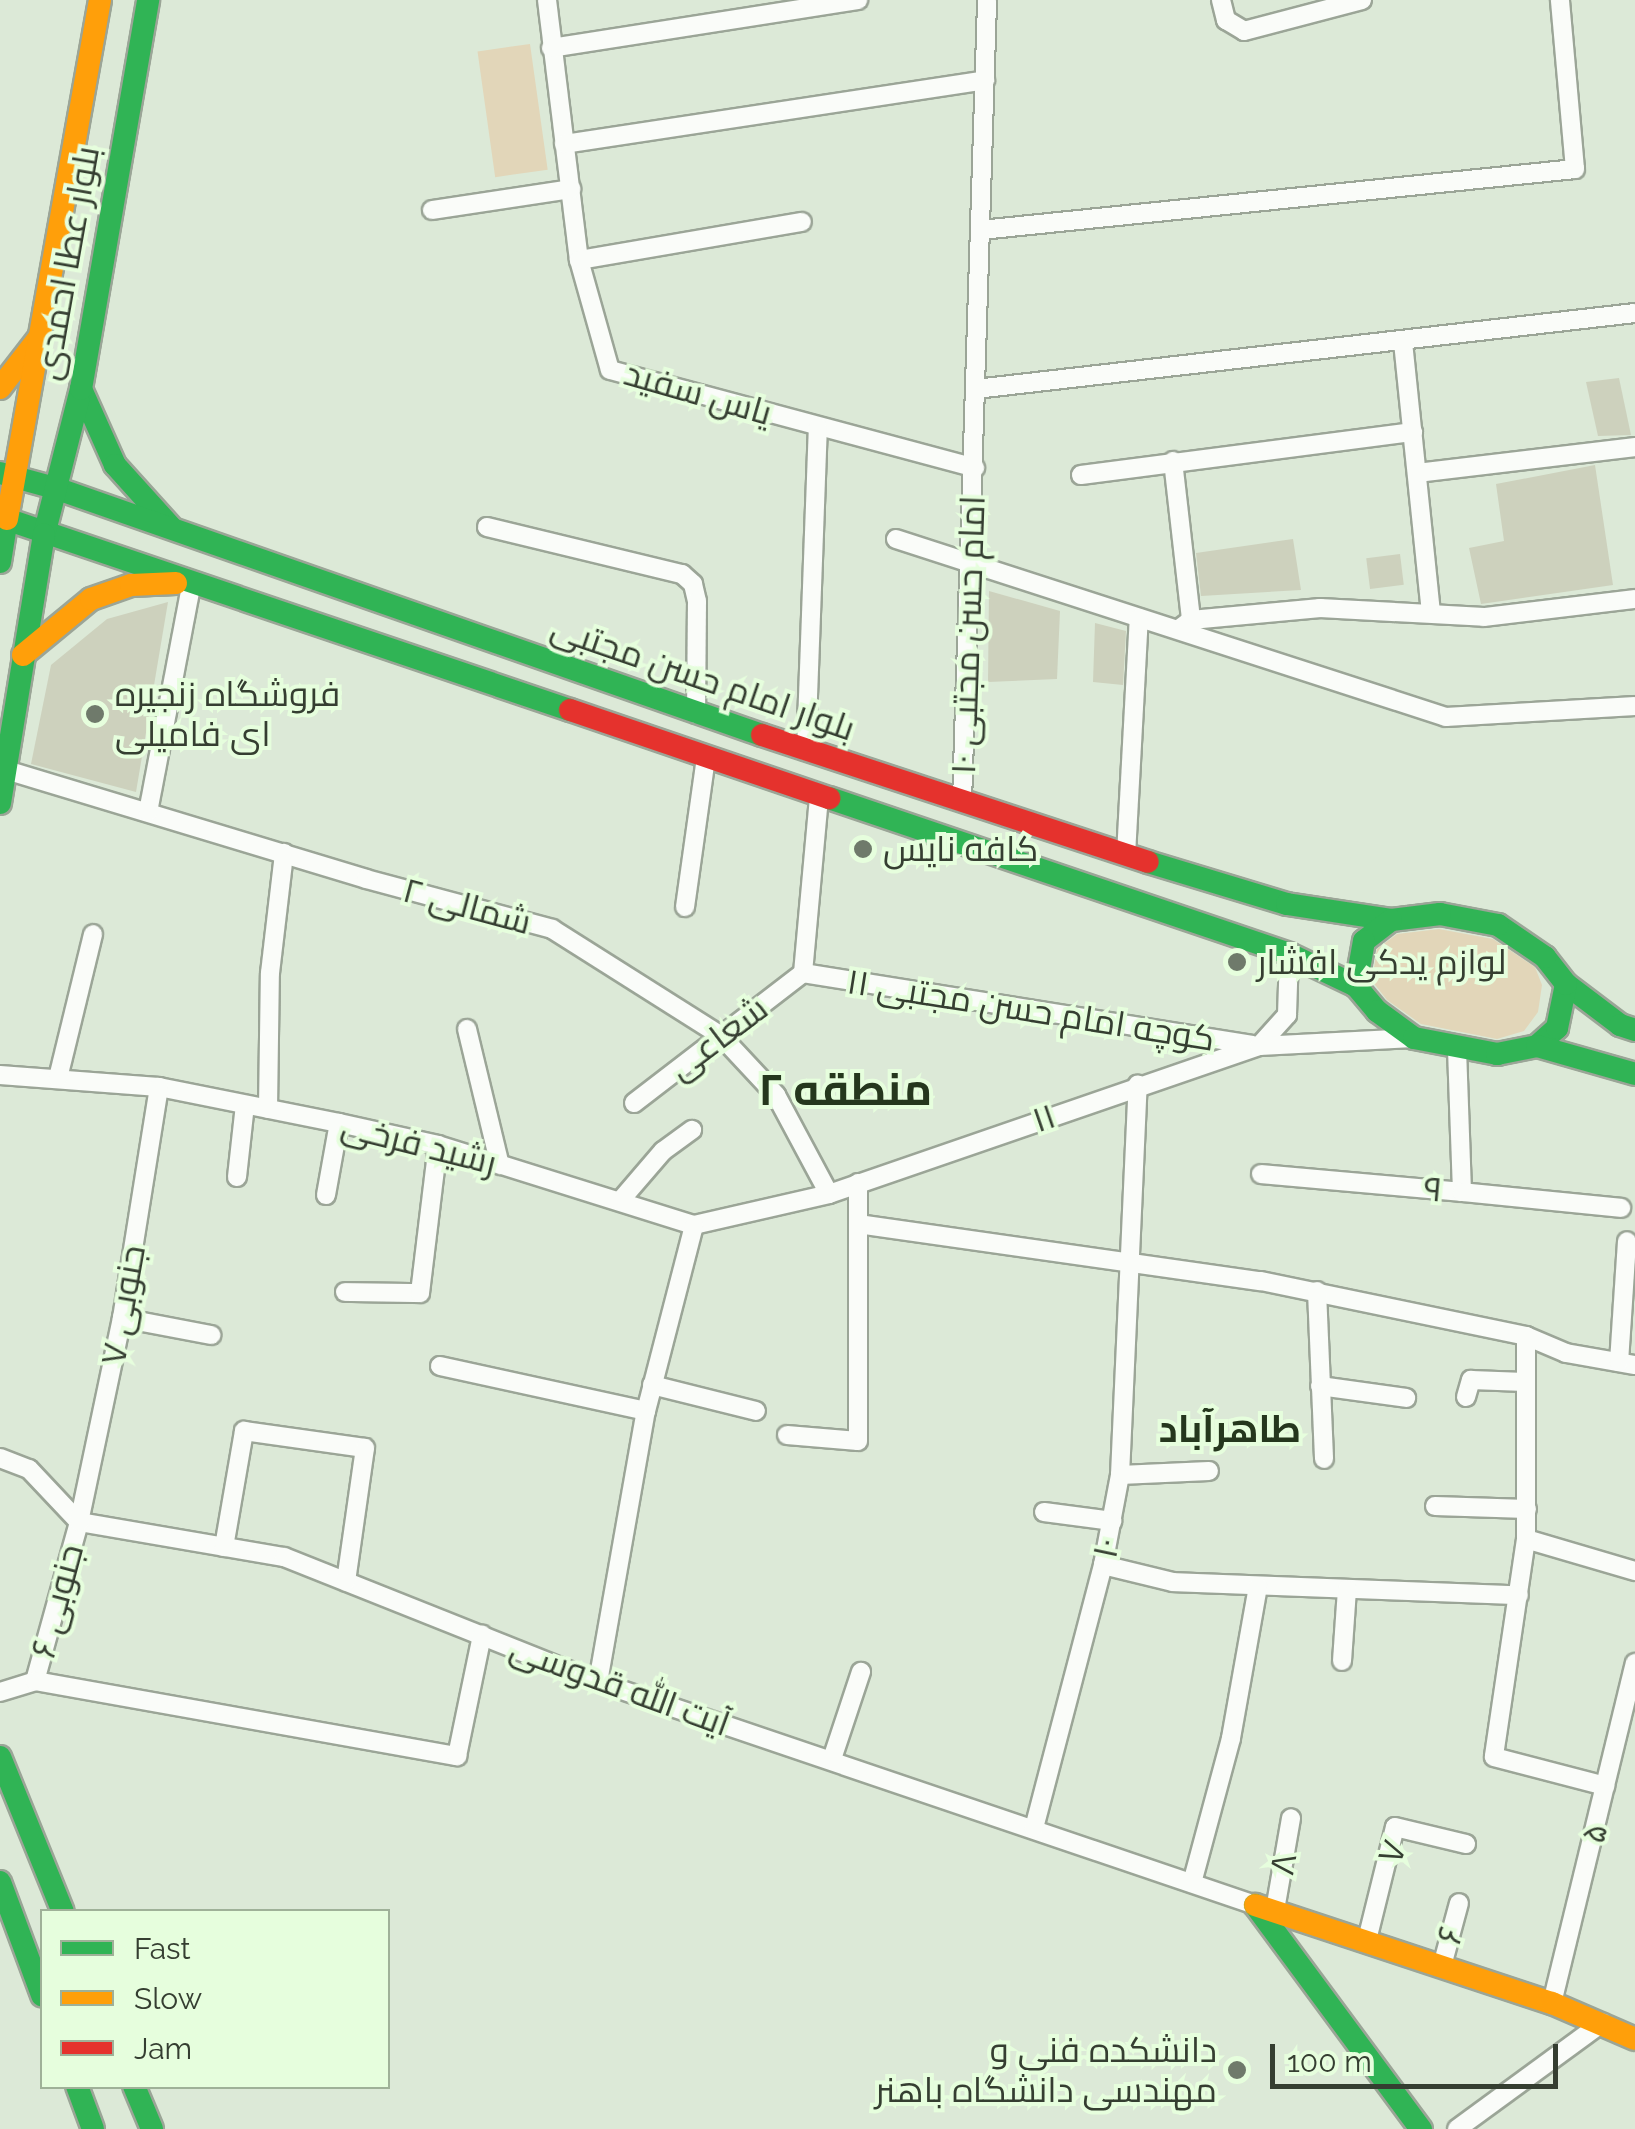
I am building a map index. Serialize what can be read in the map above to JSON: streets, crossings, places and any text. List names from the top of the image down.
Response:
{
  "streets": {
    "main road": ["بلوار عطا احمدی", "بلوار امام حسن مجتبی"],
    "street": [
      "یاس سفید",
      "امام حسن مجتبی ۱۰",
      "۲ شمالی",
      "کوچه امام حسن مجتبی ۱۱",
      "شعاعی",
      "۱۱",
      "رشید فرخی",
      "۹",
      "۷ جنوبی",
      "۱۰",
      "۶ جنوبی",
      "آیت الله قدوسی",
      "۵",
      "۷",
      "۸",
      "۶"
    ]
  },
  "crossings": [
    ["بلوار عطا احمدی", "بلوار امام حسن مجتبی"],
    ["بلوار عطا احمدی", "۲ شمالی"],
    ["یاس سفید", "امام حسن مجتبی ۱۰"],
    ["امام حسن مجتبی ۱۰", "بلوار امام حسن مجتبی"],
    ["بلوار امام حسن مجتبی", "۱۱"],
    ["بلوار امام حسن مجتبی", "۹"],
    ["۲ شمالی", "شعاعی"],
    ["۲ شمالی", "۱۱"],
    ["کوچه امام حسن مجتبی ۱۱", "شعاعی"],
    ["کوچه امام حسن مجتبی ۱۱", "۱۱"],
    ["۱۱", "۹"],
    ["۱۱", "۱۰"],
    ["رشید فرخی", "۷ جنوبی"],
    ["۷ جنوبی", "۶ جنوبی"],
    ["۷ جنوبی", "آیت الله قدوسی"],
    ["۱۰", "آیت الله قدوسی"],
    ["۶ جنوبی", "آیت الله قدوسی"],
    ["آیت الله قدوسی", "۸"]
  ],
  "districts": ["منطقه ۲", "طاهرآباد"],
  "places": [
    "فروشگاه زنجیره ای فامیلی",
    "کافه نایس",
    "لوازم یدکی افشار",
    "دانشکده فنی و مهندسی دانشگاه باهنر"
  ],
  "legend": ["Fast", "Slow", "Jam"],
  "scale_bar": "100 m"
}
